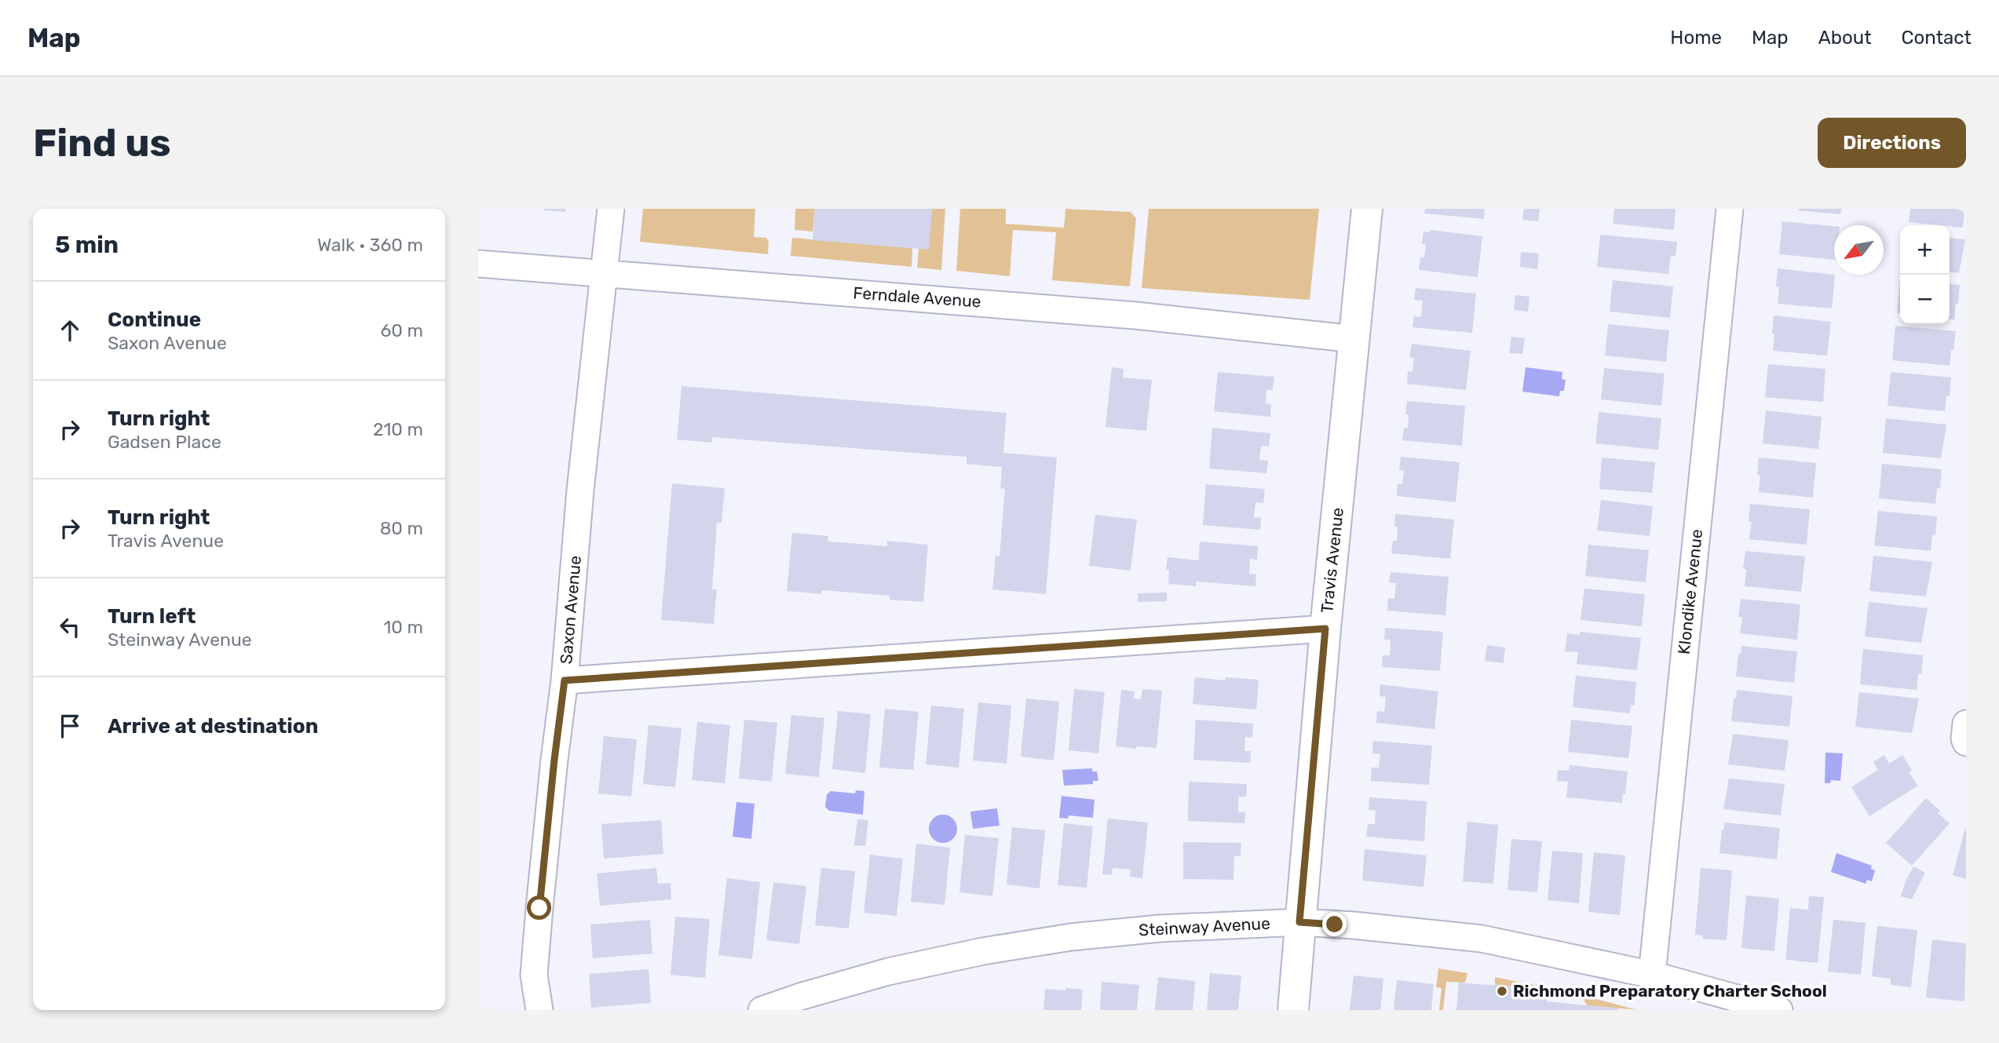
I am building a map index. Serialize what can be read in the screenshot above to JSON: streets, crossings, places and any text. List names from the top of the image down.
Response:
{
  "streets": {
    "street": [
      "Ferndale Avenue",
      "Travis Avenue",
      "Klondike Avenue",
      "Saxon Avenue",
      "Steinway Avenue"
    ]
  },
  "crossings": [
    ["Ferndale Avenue", "Travis Avenue"],
    ["Ferndale Avenue", "Saxon Avenue"],
    ["Travis Avenue", "Steinway Avenue"],
    ["Klondike Avenue", "Steinway Avenue"]
  ],
  "places": ["Richmond Preparatory Charter School"],
  "north": "bottom left",
  "page": {
    "header": "Map",
    "nav": [
      "Home",
      "Map",
      "About",
      "Contact"
    ],
    "buttons": "Directions",
    "title": "Find us",
    "heading": ["5 min", "Walk · 360 m"],
    "map_buttons": ["+", "−"],
    "list": [
      ["Continue", "Saxon Avenue", "60 m"],
      ["Turn right", "Gadsen Place", "210 m"],
      ["Turn right", "Travis Avenue", "80 m"],
      ["Turn left", "Steinway Avenue", "10 m"],
      "Arrive at destination"
    ]
  }
}
